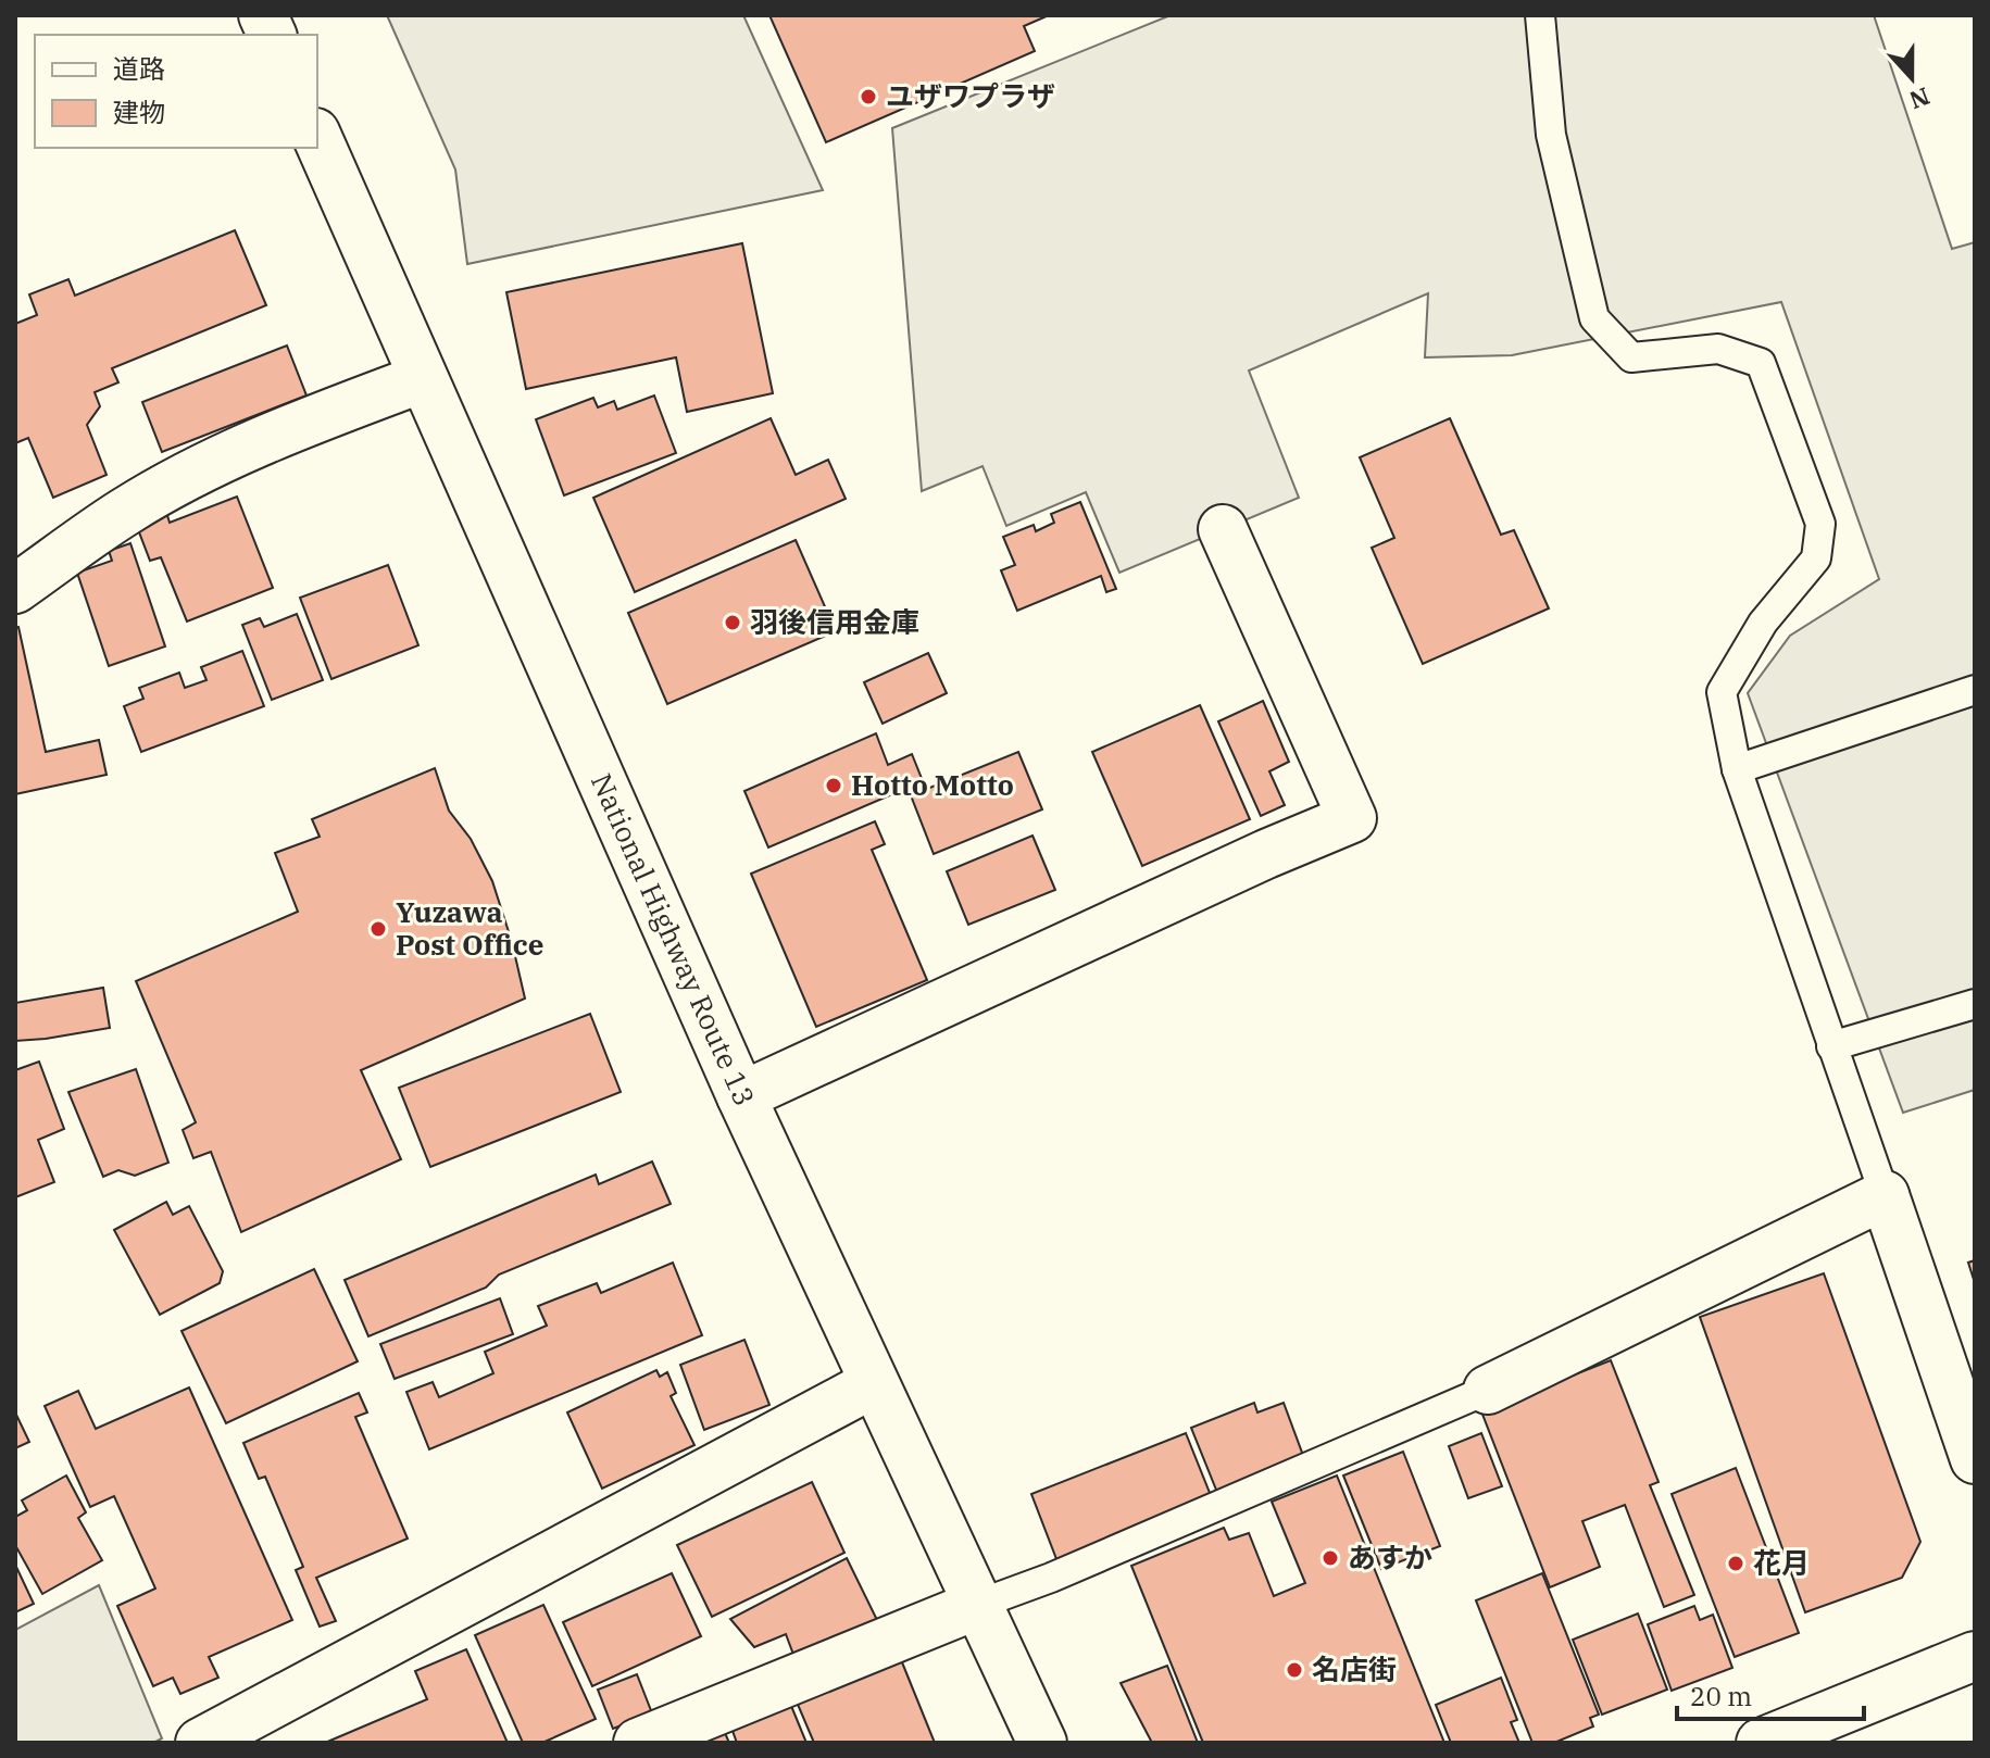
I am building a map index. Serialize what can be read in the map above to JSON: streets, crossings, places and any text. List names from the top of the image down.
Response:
{
  "streets": {
    "main road": ["National Highway Route 13"]
  },
  "places": [
    "ユザワプラザ",
    "羽後信用金庫",
    "Hotto Motto",
    "Yuzawa Post Office",
    "あすか",
    "花月",
    "名店街"
  ],
  "legend": ["道路", "建物"],
  "scale_bar": "20 m",
  "north": "bottom"
}
